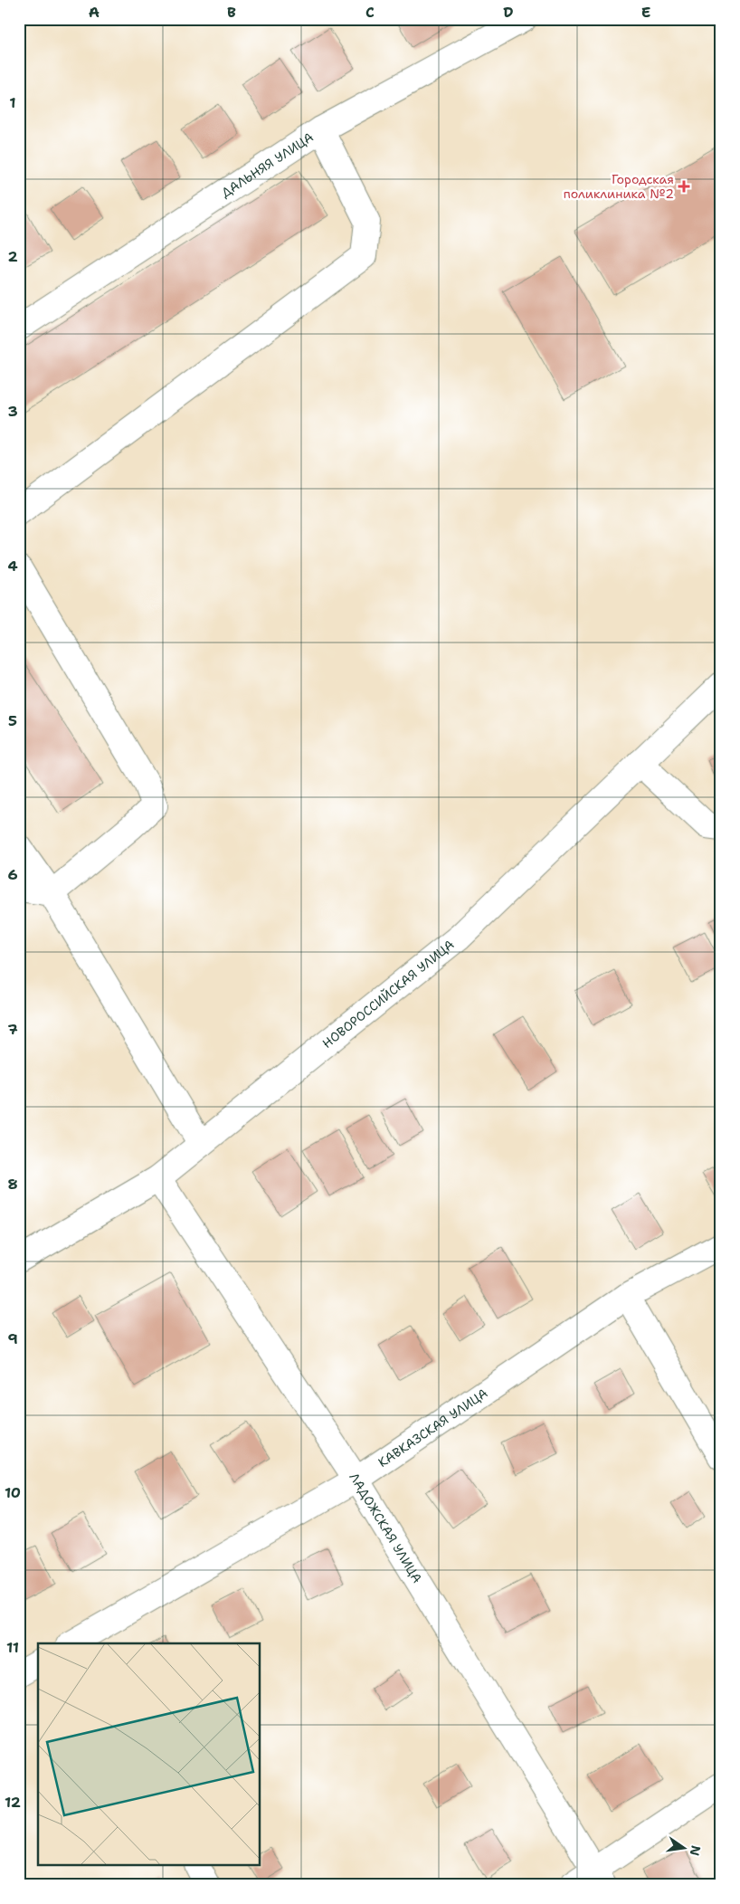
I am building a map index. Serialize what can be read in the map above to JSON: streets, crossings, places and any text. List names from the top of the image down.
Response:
{
  "streets": {
    "street": [
      "ДАЛЬНЯЯ УЛИЦА",
      "НОВОРОССИЙСКАЯ УЛИЦА",
      "КАВКАЗСКАЯ УЛИЦА",
      "ЛАДОЖСКАЯ УЛИЦА"
    ]
  },
  "crossings": [
    ["НОВОРОССИЙСКАЯ УЛИЦА", "ЛАДОЖСКАЯ УЛИЦА"],
    ["КАВКАЗСКАЯ УЛИЦА", "ЛАДОЖСКАЯ УЛИЦА"]
  ],
  "places": {
    "health": ["Городская поликлиника №2"]
  },
  "north": "right",
  "grid": {
    "columns": [
      "A",
      "B",
      "C",
      "D",
      "E"
    ],
    "rows": [
      "1",
      "2",
      "3",
      "4",
      "5",
      "6",
      "7",
      "8",
      "9",
      "10",
      "11",
      "12"
    ]
  }
}
